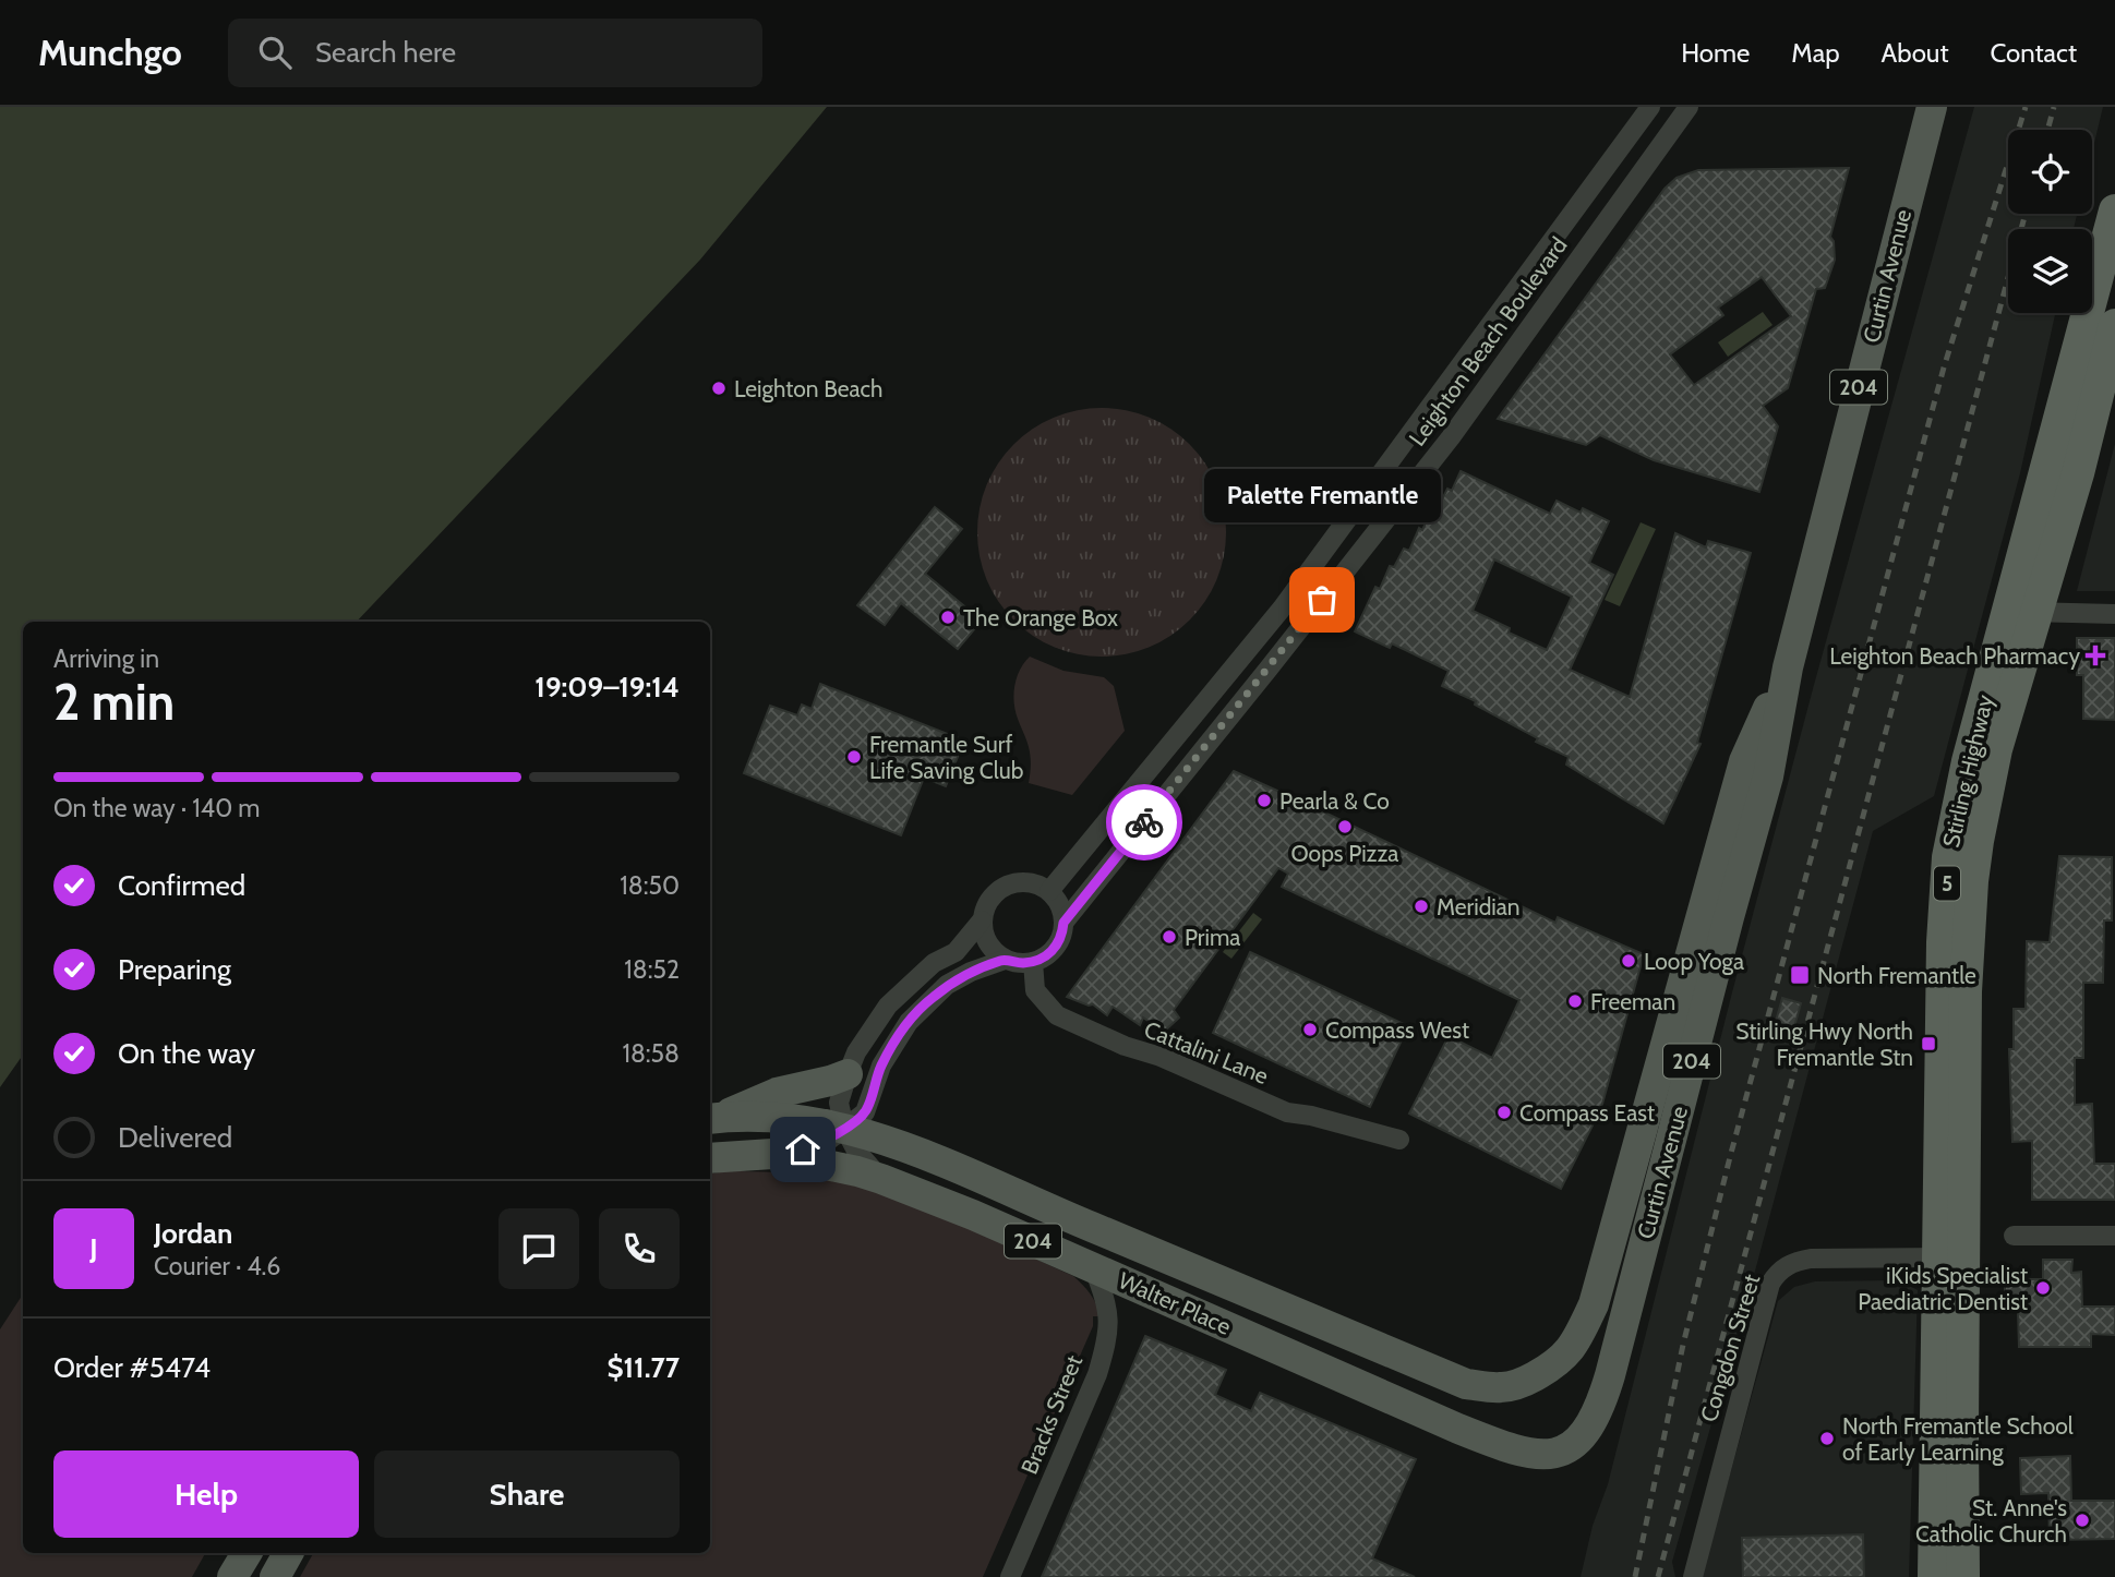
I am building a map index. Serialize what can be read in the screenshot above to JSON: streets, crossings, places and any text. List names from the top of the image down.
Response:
{
  "streets": {
    "highway": ["Stirling Highway", "5"],
    "main road": ["Curtin Avenue", "204", "Walter Place"],
    "street": [
      "Leighton Beach Boulevard",
      "Cattalini Lane",
      "Congdon Street",
      "Bracks Street"
    ]
  },
  "crossings": [
    ["Curtin Avenue", "Walter Place"],
    ["Leighton Beach Boulevard", "Cattalini Lane"],
    ["204", "Walter Place"],
    ["Stirling Highway", "Congdon Street"],
    ["Walter Place", "Bracks Street"]
  ],
  "places": {
    "other": [
      "Leighton Beach",
      "Palette Fremantle",
      "The Orange Box",
      "Fremantle Surf Life Saving Club",
      "Pearla & Co",
      "Oops Pizza",
      "Meridian",
      "Prima",
      "Loop Yoga",
      "Freeman",
      "Compass West",
      "Compass East",
      "iKids Specialist Paediatric Dentist",
      "North Fremantle School of Early Learning",
      "St. Anne's Catholic Church"
    ],
    "health": ["Leighton Beach Pharmacy"],
    "transit": ["North Fremantle", "Stirling Hwy North Fremantle Stn"]
  },
  "page": {
    "header": "Munchgo",
    "search": "Search here",
    "nav": [
      "Home",
      "Map",
      "About",
      "Contact"
    ],
    "bubble": "Palette Fremantle",
    "heading": ["2 min", "Arriving in", "19:09–19:14"],
    "panel": [
      "Jordan",
      "Courier · 4.6",
      "Order #5474",
      "$11.77"
    ],
    "bar": "On the way · 140 m",
    "list": [
      ["Confirmed", "18:50"],
      ["Preparing", "18:52"],
      ["On the way", "18:58"],
      "Delivered"
    ],
    "round": "J",
    "buttons": ["Help", "Share"]
  }
}
